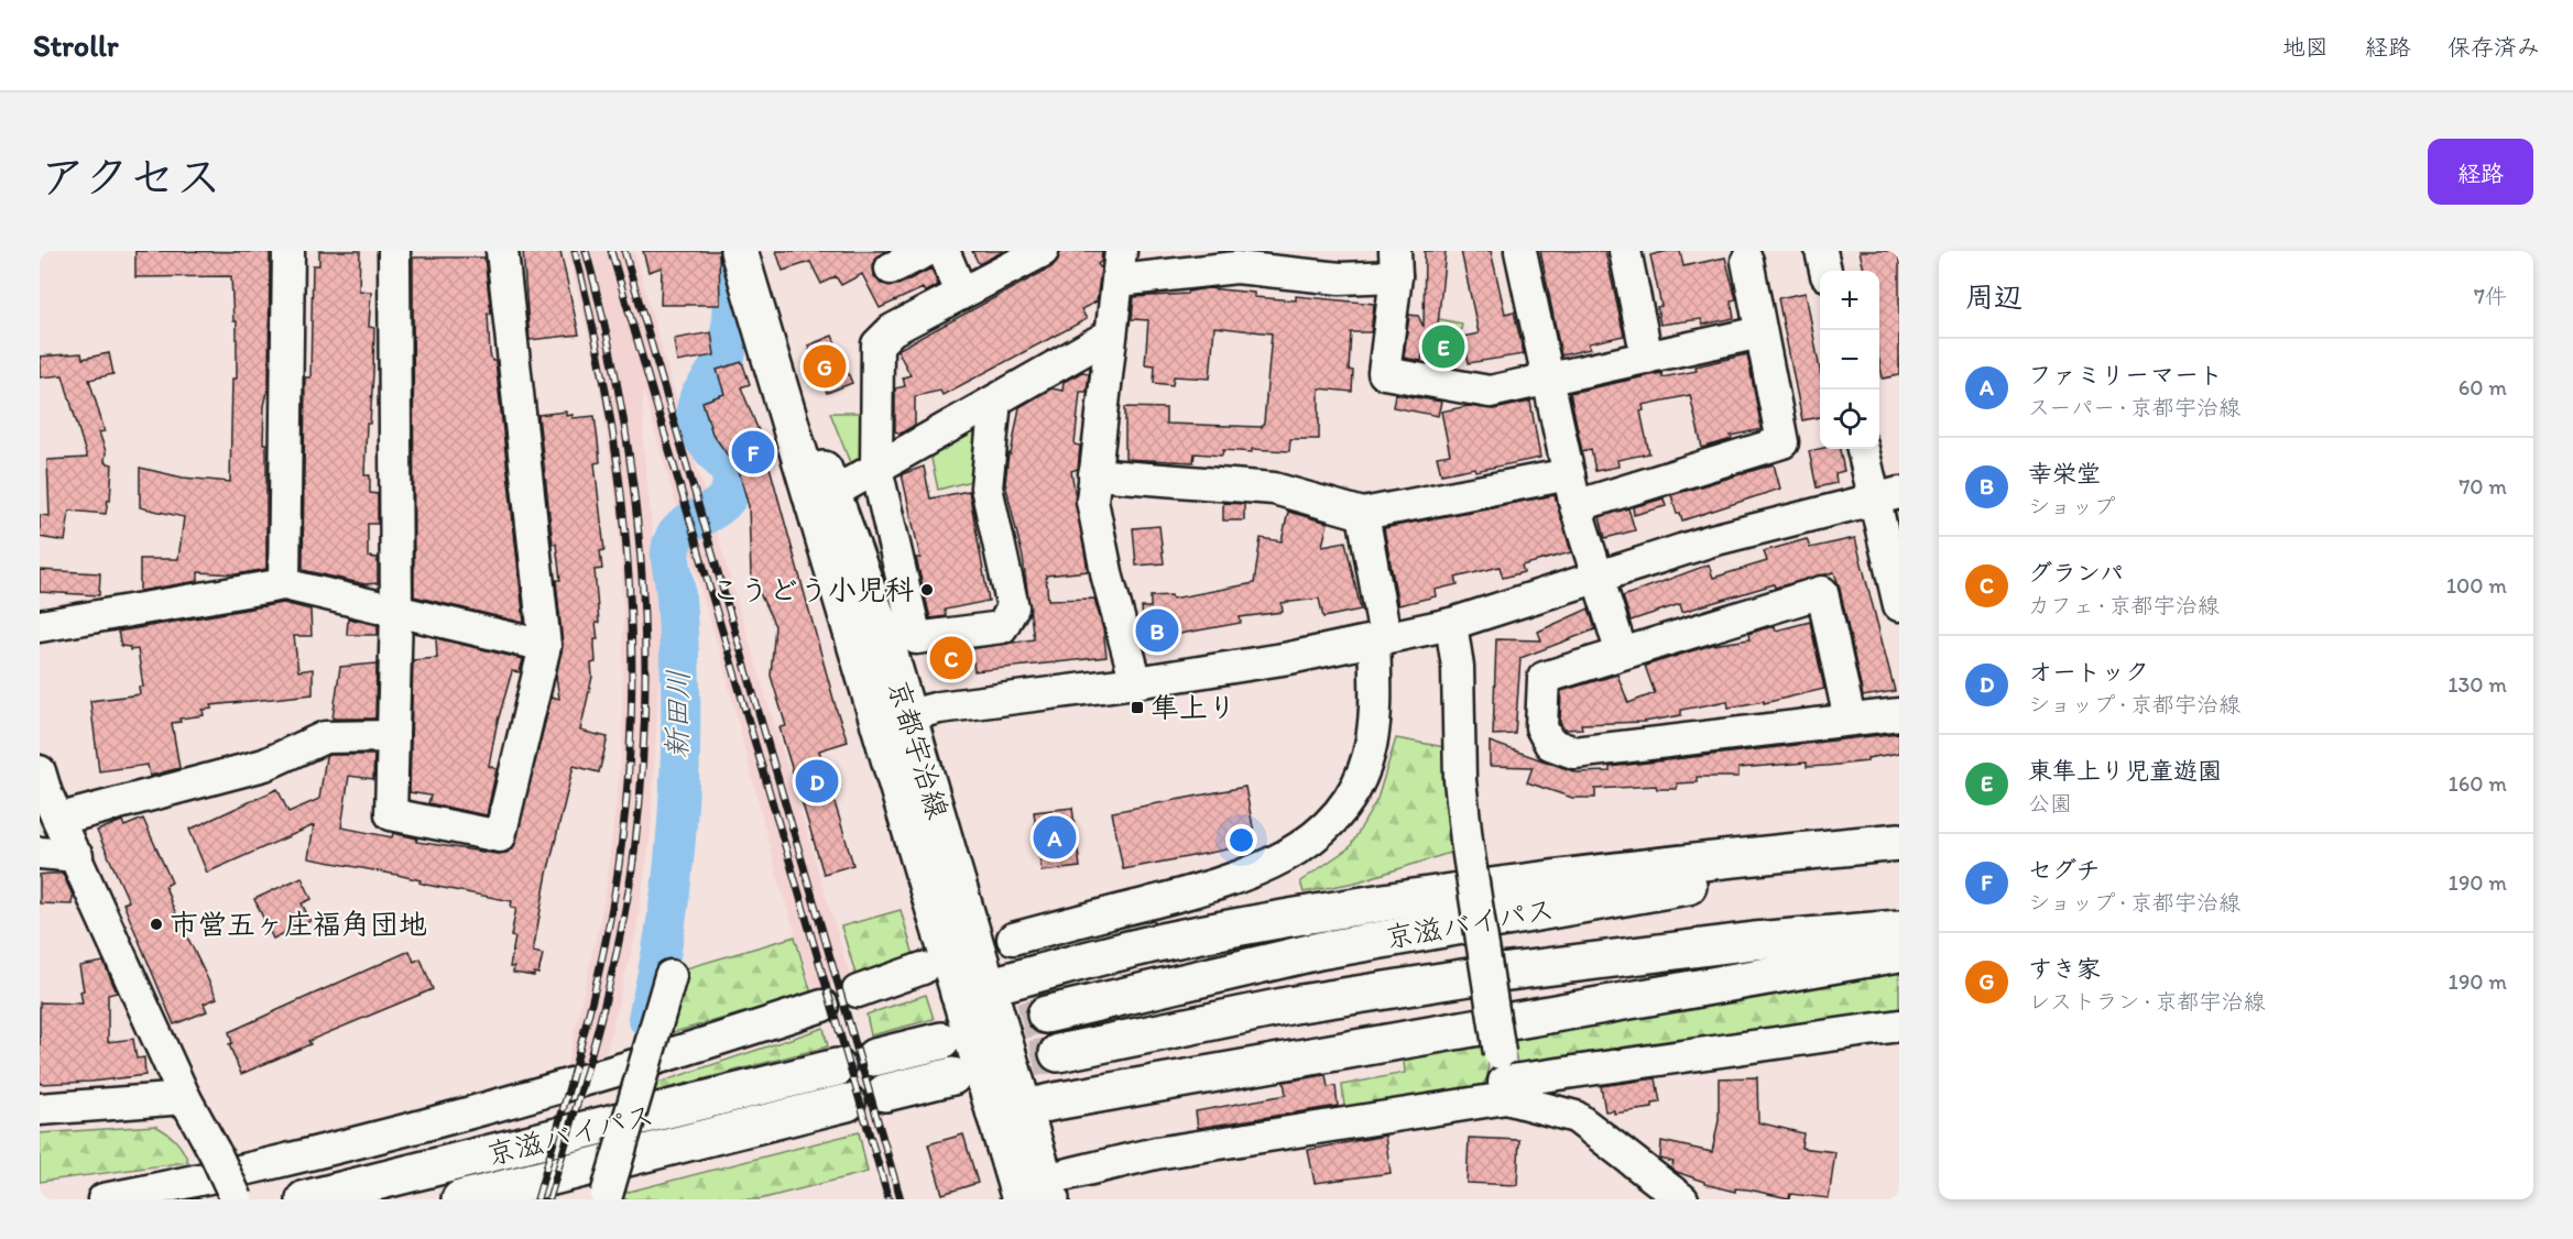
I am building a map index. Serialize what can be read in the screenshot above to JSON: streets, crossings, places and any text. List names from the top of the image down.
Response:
{
  "streets": {
    "main road": ["京都宇治線", "京滋バイパス"]
  },
  "water": ["新田川"],
  "places": {
    "other": ["こうどう小児科", "市営五ヶ庄福角団地"],
    "transit": ["隼上り"]
  },
  "page": {
    "header": "Strollr",
    "nav": ["地図", "経路", "保存済み"],
    "title": "アクセス",
    "buttons": "経路",
    "heading": ["周辺", "7件"],
    "map_buttons": ["+", "−"],
    "pins": [
      "E",
      "G",
      "F",
      "B",
      "C",
      "D",
      "A"
    ],
    "list": [
      {
        "mark": "A",
        "name": "ファミリーマート",
        "note": "スーパー · 京都宇治線",
        "value": "60 m"
      },
      {
        "mark": "B",
        "name": "幸栄堂",
        "note": "ショップ",
        "value": "70 m"
      },
      {
        "mark": "C",
        "name": "グランパ",
        "note": "カフェ · 京都宇治線",
        "value": "100 m"
      },
      {
        "mark": "D",
        "name": "オートック",
        "note": "ショップ · 京都宇治線",
        "value": "130 m"
      },
      {
        "mark": "E",
        "name": "東隼上り児童遊園",
        "note": "公園",
        "value": "160 m"
      },
      {
        "mark": "F",
        "name": "セグチ",
        "note": "ショップ · 京都宇治線",
        "value": "190 m"
      },
      {
        "mark": "G",
        "name": "すき家",
        "note": "レストラン · 京都宇治線",
        "value": "190 m"
      }
    ]
  }
}
